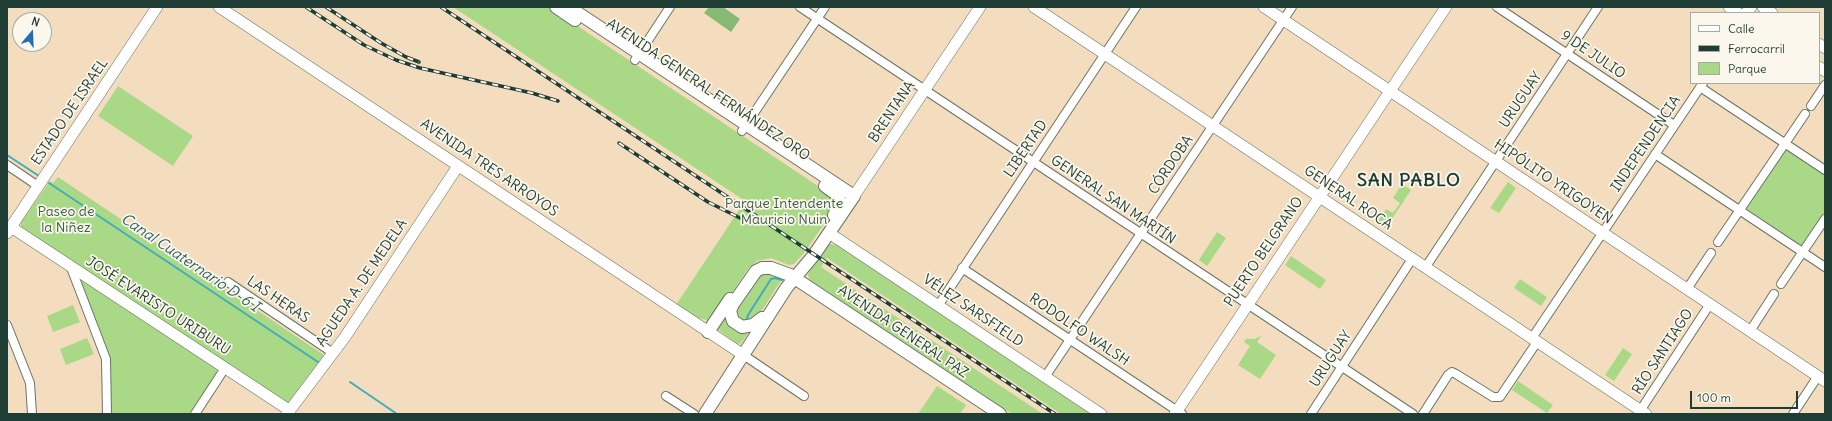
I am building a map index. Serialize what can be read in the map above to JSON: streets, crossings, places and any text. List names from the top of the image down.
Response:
{
  "streets": {
    "main road": ["AVENIDA GENERAL FERNÁNDEZ ORO", "BRENTANA", "AVENIDA GENERAL PAZ"],
    "street": [
      "9 DE JULIO",
      "URUGUAY",
      "ESTADO DE ISRAEL",
      "INDEPENDENCIA",
      "LIBERTAD",
      "CÓRDOBA",
      "AVENIDA TRES ARROYOS",
      "HIPÓLITO YRIGOYEN",
      "GENERAL ROCA",
      "GENERAL SAN MARTÍN",
      "PUERTO BELGRANO",
      "AGUEDA A. DE MEDELA",
      "LAS HERAS",
      "JOSÉ EVARISTO URIBURU",
      "VÉLEZ SARSFIELD",
      "RODOLFO WALSH",
      "RÍO SANTIAGO"
    ]
  },
  "crossings": [
    ["9 DE JULIO", "URUGUAY"],
    ["9 DE JULIO", "INDEPENDENCIA"],
    ["AVENIDA GENERAL FERNÁNDEZ ORO", "BRENTANA"],
    ["URUGUAY", "HIPÓLITO YRIGOYEN"],
    ["URUGUAY", "GENERAL ROCA"],
    ["URUGUAY", "GENERAL SAN MARTÍN"],
    ["ESTADO DE ISRAEL", "JOSÉ EVARISTO URIBURU"],
    ["BRENTANA", "GENERAL SAN MARTÍN"],
    ["BRENTANA", "VÉLEZ SARSFIELD"],
    ["BRENTANA", "AVENIDA GENERAL PAZ"],
    ["INDEPENDENCIA", "HIPÓLITO YRIGOYEN"],
    ["INDEPENDENCIA", "GENERAL ROCA"],
    ["LIBERTAD", "GENERAL ROCA"],
    ["LIBERTAD", "GENERAL SAN MARTÍN"],
    ["LIBERTAD", "VÉLEZ SARSFIELD"],
    ["LIBERTAD", "RODOLFO WALSH"],
    ["CÓRDOBA", "HIPÓLITO YRIGOYEN"],
    ["CÓRDOBA", "GENERAL ROCA"],
    ["CÓRDOBA", "GENERAL SAN MARTÍN"],
    ["CÓRDOBA", "VÉLEZ SARSFIELD"],
    ["CÓRDOBA", "RODOLFO WALSH"],
    ["AVENIDA TRES ARROYOS", "AGUEDA A. DE MEDELA"],
    ["HIPÓLITO YRIGOYEN", "PUERTO BELGRANO"],
    ["HIPÓLITO YRIGOYEN", "RÍO SANTIAGO"],
    ["GENERAL ROCA", "PUERTO BELGRANO"],
    ["GENERAL ROCA", "RÍO SANTIAGO"],
    ["GENERAL SAN MARTÍN", "PUERTO BELGRANO"],
    ["PUERTO BELGRANO", "RODOLFO WALSH"],
    ["AGUEDA A. DE MEDELA", "LAS HERAS"],
    ["AGUEDA A. DE MEDELA", "JOSÉ EVARISTO URIBURU"]
  ],
  "districts": ["SAN PABLO"],
  "water": ["Canal Cuaternario D-6 I"],
  "parks": ["Parque Intendente Mauricio Nuin", "Paseo de la Niñez"],
  "legend": ["Calle", "Ferrocarril", "Parque"],
  "scale_bar": "100 m",
  "north": "top"
}
